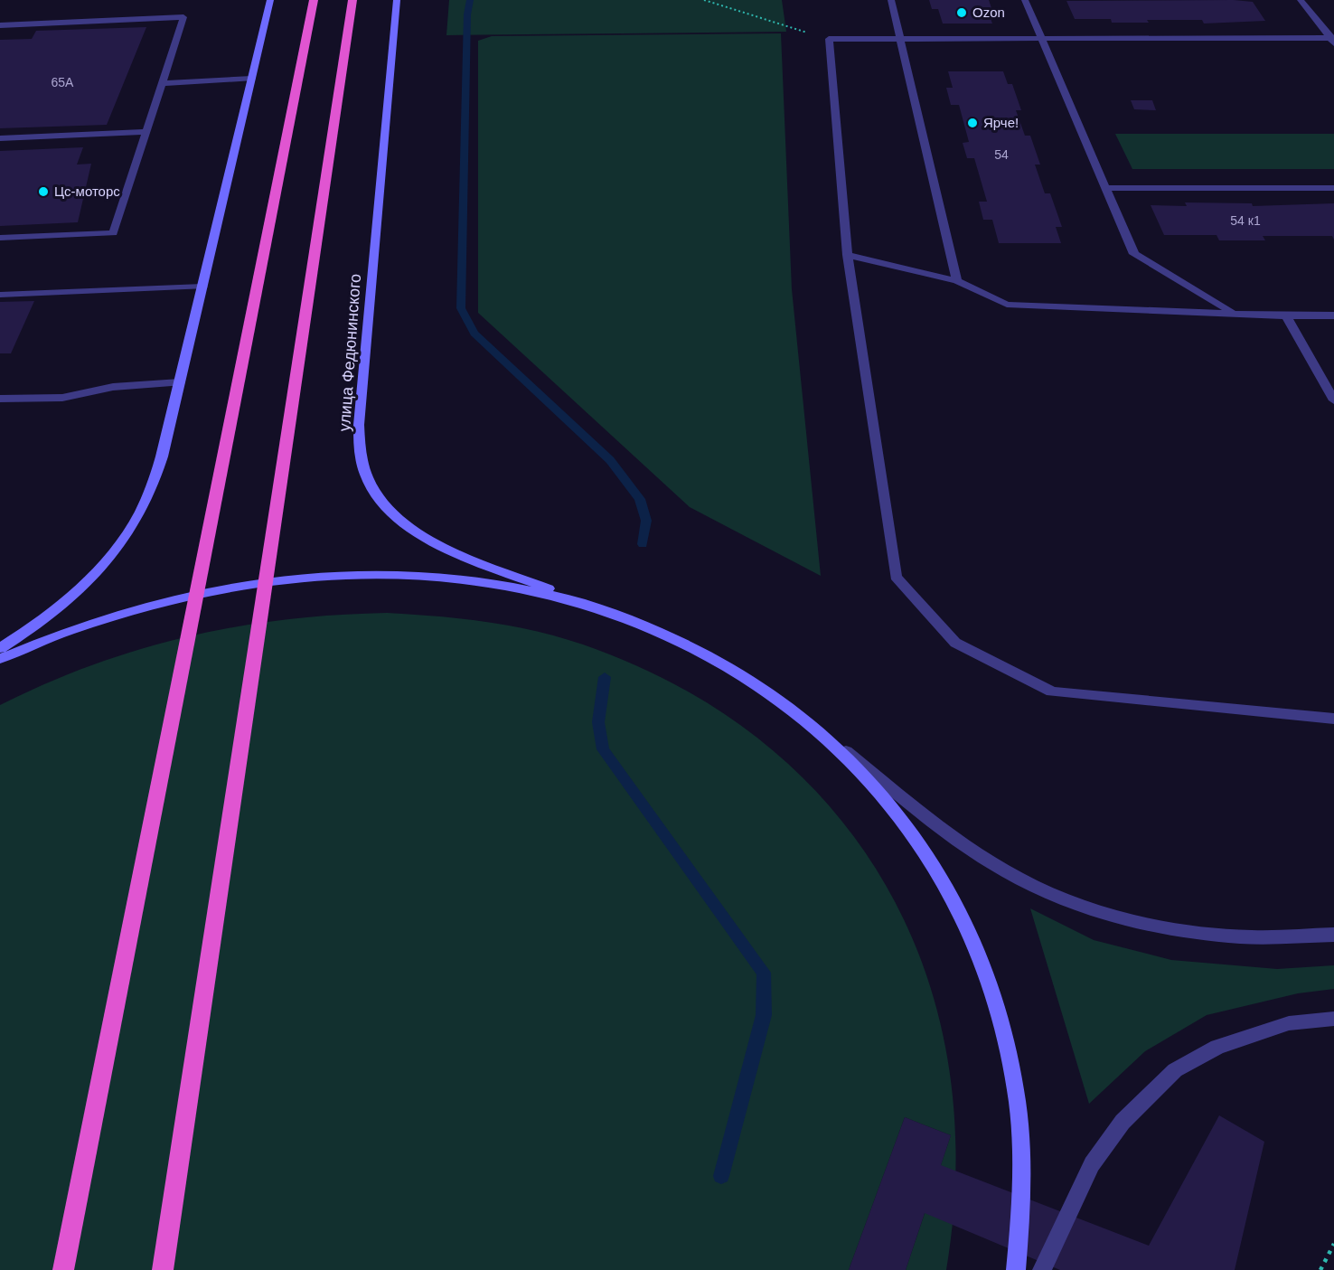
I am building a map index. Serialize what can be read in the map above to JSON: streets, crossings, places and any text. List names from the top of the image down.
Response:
{
  "streets": {
    "main road": ["улица Федюнинского"]
  },
  "places": ["Ozon", "Ярче!", "Цс-моторс"],
  "house_numbers": ["65А", "54", "54 к1"]
}
